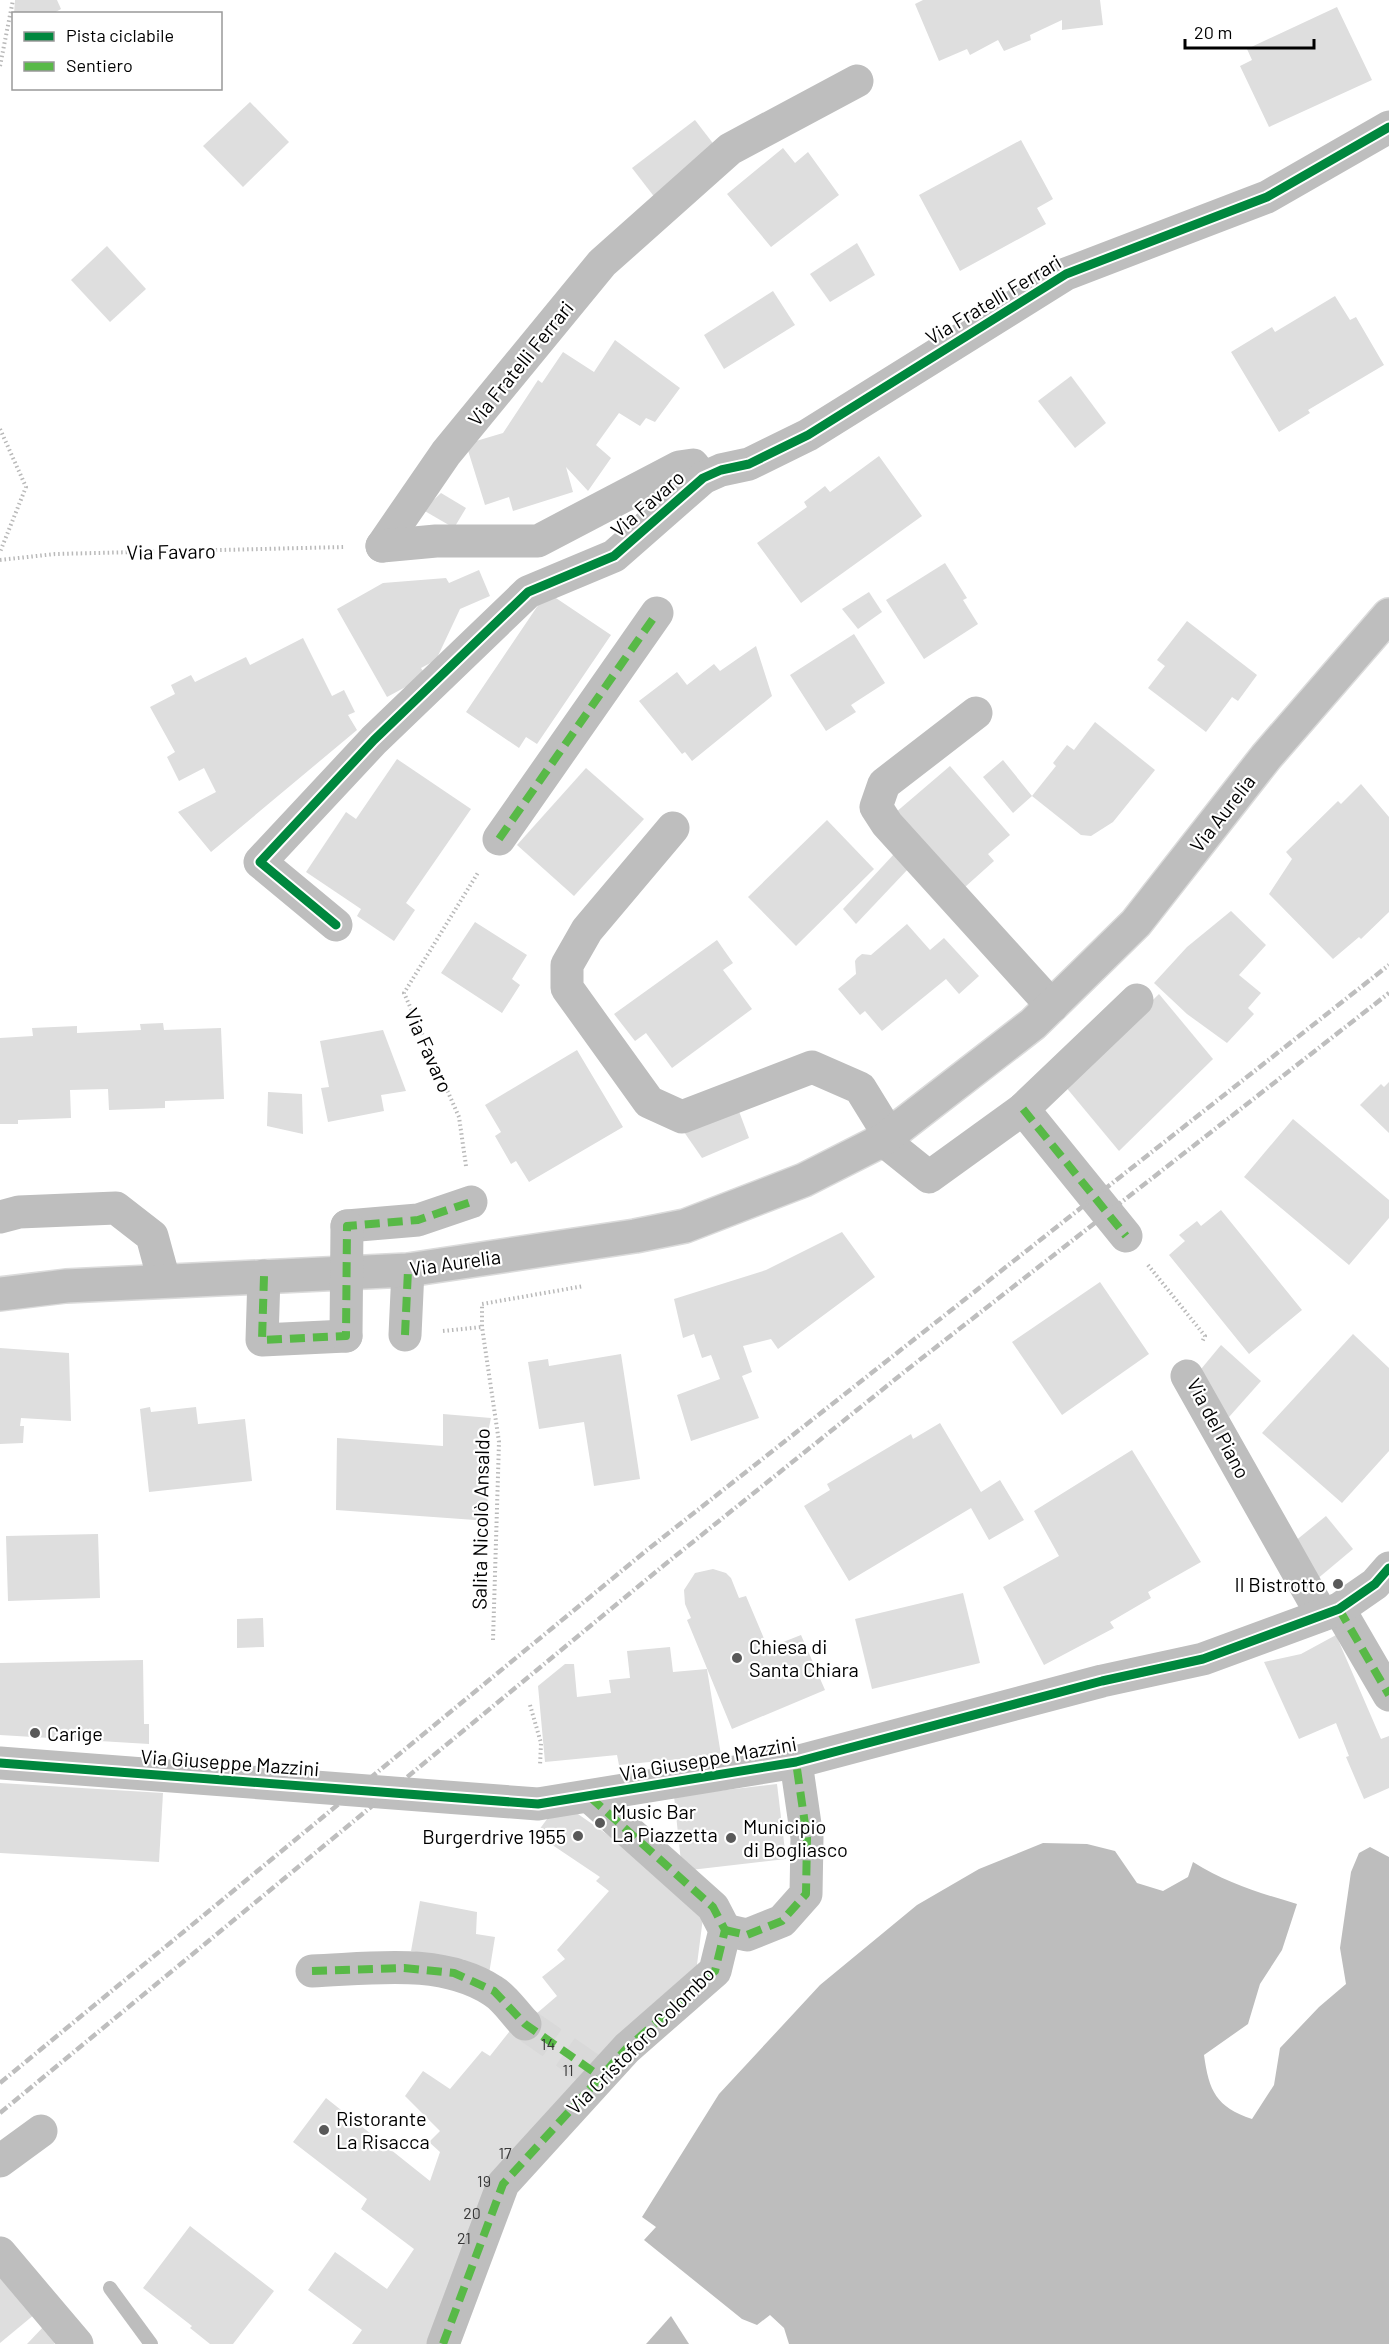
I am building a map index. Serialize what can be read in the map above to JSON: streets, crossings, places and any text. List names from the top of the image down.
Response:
{
  "streets": {
    "street": [
      "Via Fratelli Ferrari",
      "Via Favaro",
      "Via Aurelia",
      "Via del Piano",
      "Via Giuseppe Mazzini",
      "Via Cristoforo Colombo"
    ],
    "path": ["Salita Nicolò Ansaldo"]
  },
  "crossings": [
    ["Via Fratelli Ferrari", "Via Favaro"],
    ["Via del Piano", "Via Giuseppe Mazzini"]
  ],
  "places": [
    "Il Bistrotto",
    "Chiesa di Santa Chiara",
    "Carige",
    "Music Bar La Piazzetta",
    "Burgerdrive 1955",
    "Municipio di Bogliasco",
    "Ristorante La Risacca"
  ],
  "house_numbers": [
    "14",
    "11",
    "17",
    "19",
    "20",
    "21"
  ],
  "legend": ["Pista ciclabile", "Sentiero"],
  "scale_bar": "20 m"
}
